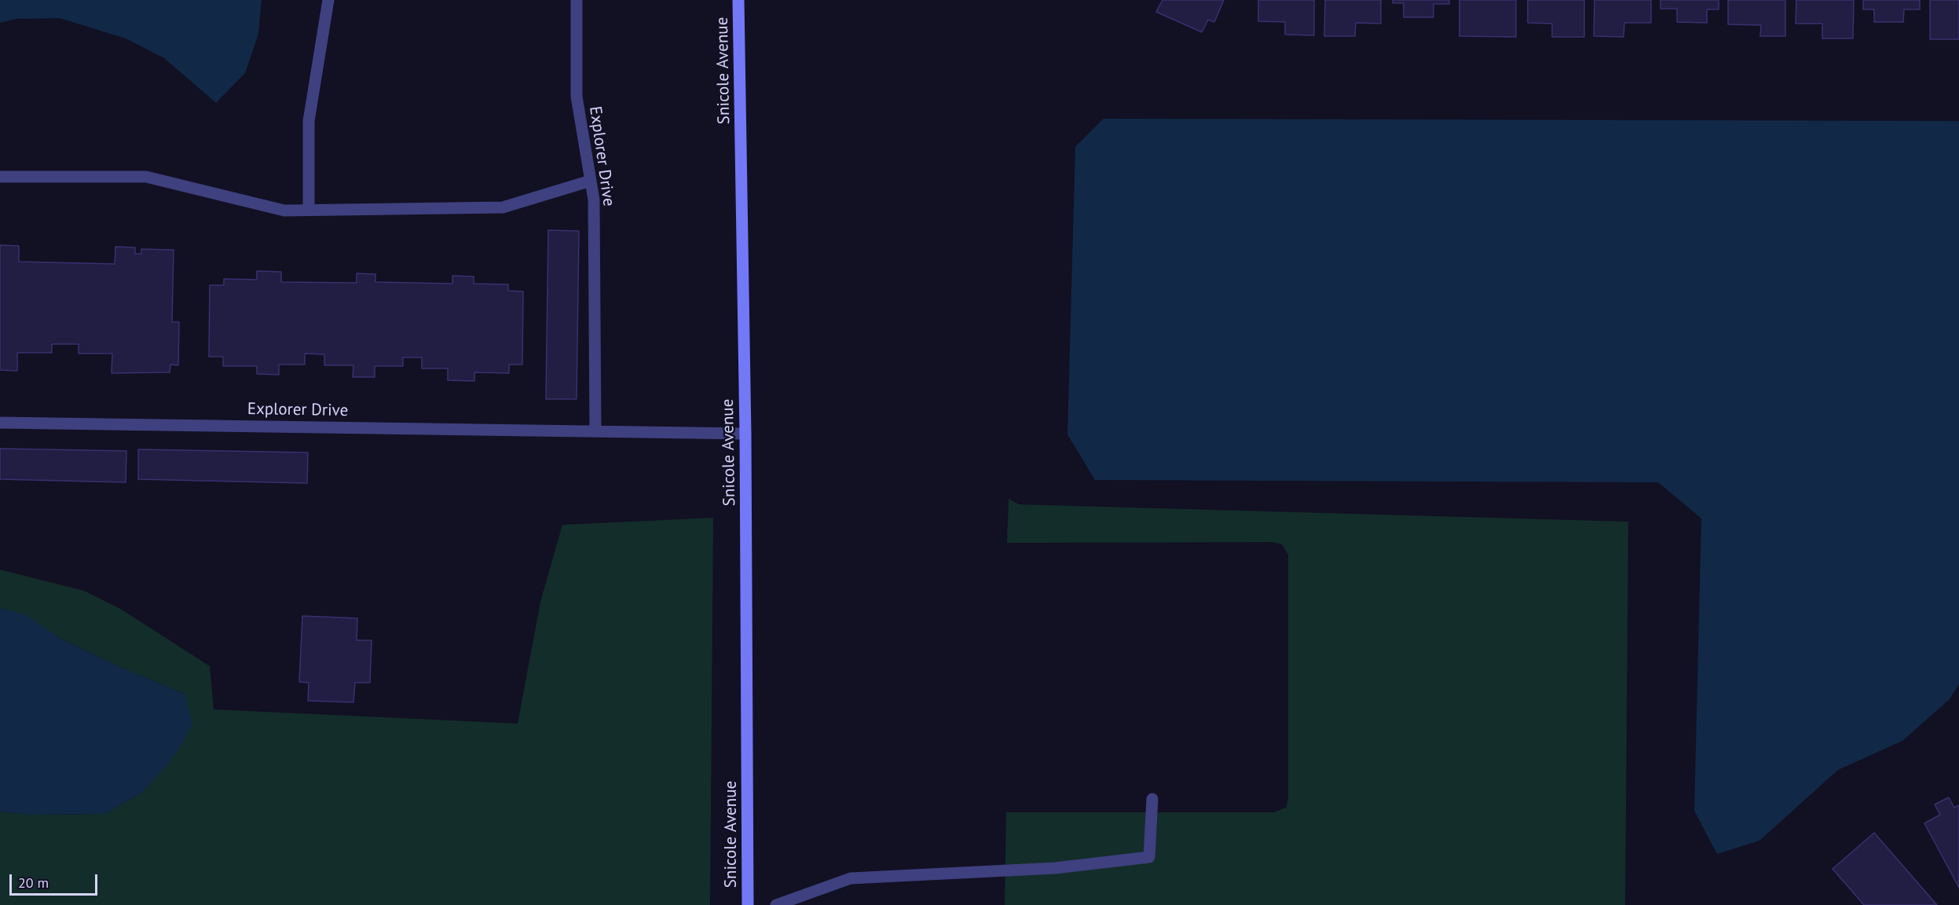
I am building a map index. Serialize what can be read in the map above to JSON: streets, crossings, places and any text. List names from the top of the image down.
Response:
{
  "streets": {
    "street": ["Snicole Avenue", "Explorer Drive"]
  },
  "crossings": [
    ["Snicole Avenue", "Explorer Drive"]
  ],
  "scale_bar": "20 m"
}
